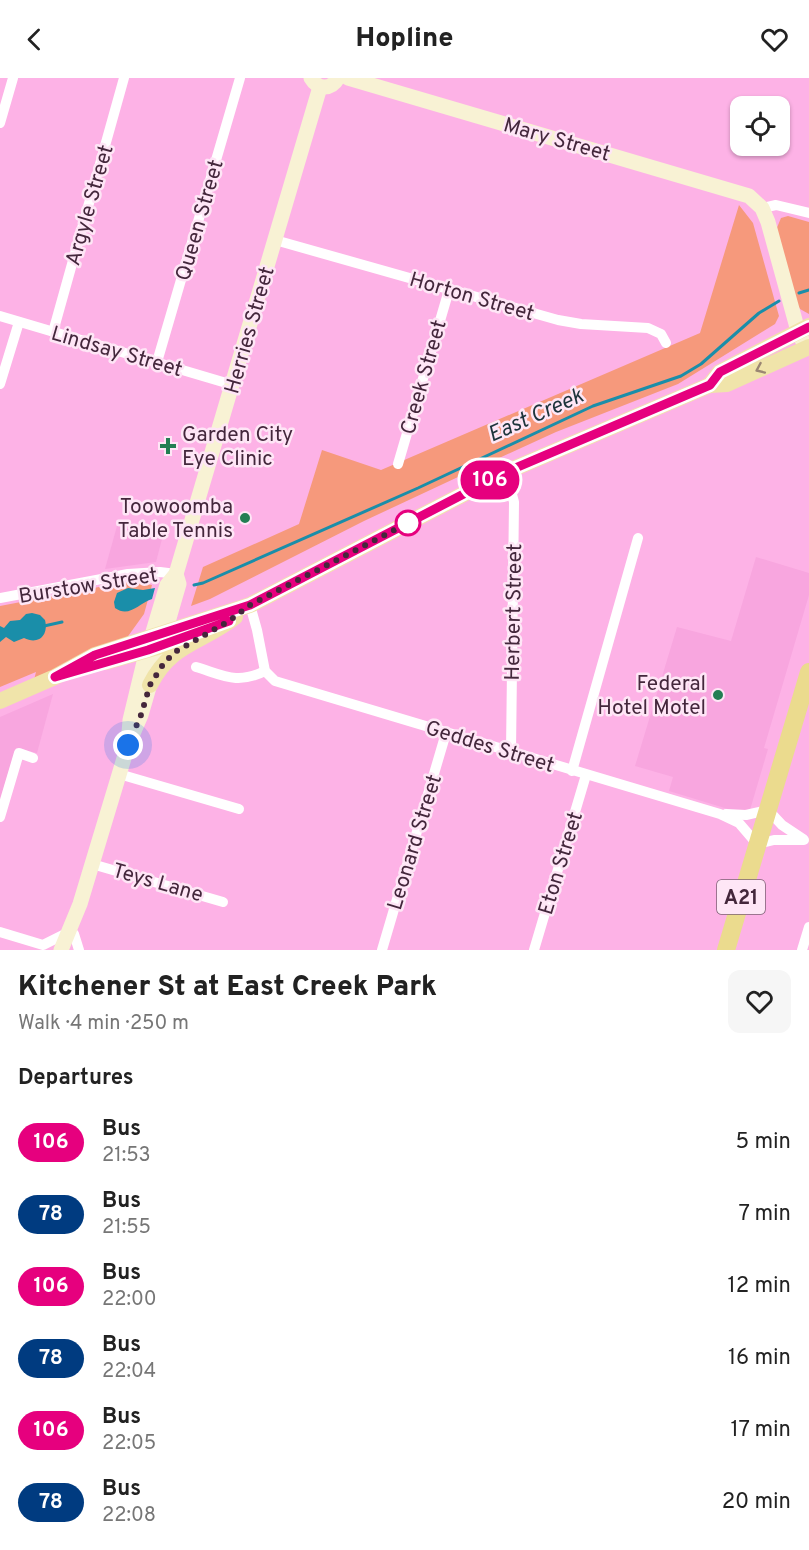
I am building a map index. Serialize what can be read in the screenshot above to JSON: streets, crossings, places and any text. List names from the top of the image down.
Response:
{
  "streets": {
    "highway": ["A21"],
    "main road": ["Mary Street", "Herries Street"],
    "street": [
      "Argyle Street",
      "Queen Street",
      "Horton Street",
      "Lindsay Street",
      "Creek Street",
      "Burstow Street",
      "Herbert Street",
      "Geddes Street",
      "Leonard Street",
      "Eton Street",
      "Teys Lane"
    ]
  },
  "crossings": [
    ["Argyle Street", "Lindsay Street"],
    ["Queen Street", "Lindsay Street"],
    ["Horton Street", "Herries Street"],
    ["Horton Street", "Creek Street"],
    ["Herries Street", "Lindsay Street"],
    ["Herries Street", "Burstow Street"],
    ["Herries Street", "Teys Lane"],
    ["Herbert Street", "Geddes Street"],
    ["Geddes Street", "Leonard Street"],
    ["Geddes Street", "Eton Street"],
    ["Geddes Street", "A21"]
  ],
  "water": ["East Creek"],
  "places": {
    "health": ["Garden City Eye Clinic"],
    "other": ["Toowoomba Table Tennis", "Federal Hotel Motel"]
  },
  "lines": ["bus line 106"],
  "page": {
    "header": "Hopline",
    "on_map": "106",
    "heading": [
      ["Kitchener St at East Creek Park", "Walk · 4 min · 250 m"],
      "Departures"
    ],
    "list": [
      {
        "mark": "106",
        "name": "Bus",
        "note": "21:53",
        "value": "5 min"
      },
      {
        "mark": "78",
        "name": "Bus",
        "note": "21:55",
        "value": "7 min"
      },
      {
        "mark": "106",
        "name": "Bus",
        "note": "22:00",
        "value": "12 min"
      },
      {
        "mark": "78",
        "name": "Bus",
        "note": "22:04",
        "value": "16 min"
      },
      {
        "mark": "106",
        "name": "Bus",
        "note": "22:05",
        "value": "17 min"
      },
      {
        "mark": "78",
        "name": "Bus",
        "note": "22:08",
        "value": "20 min"
      }
    ]
  }
}
